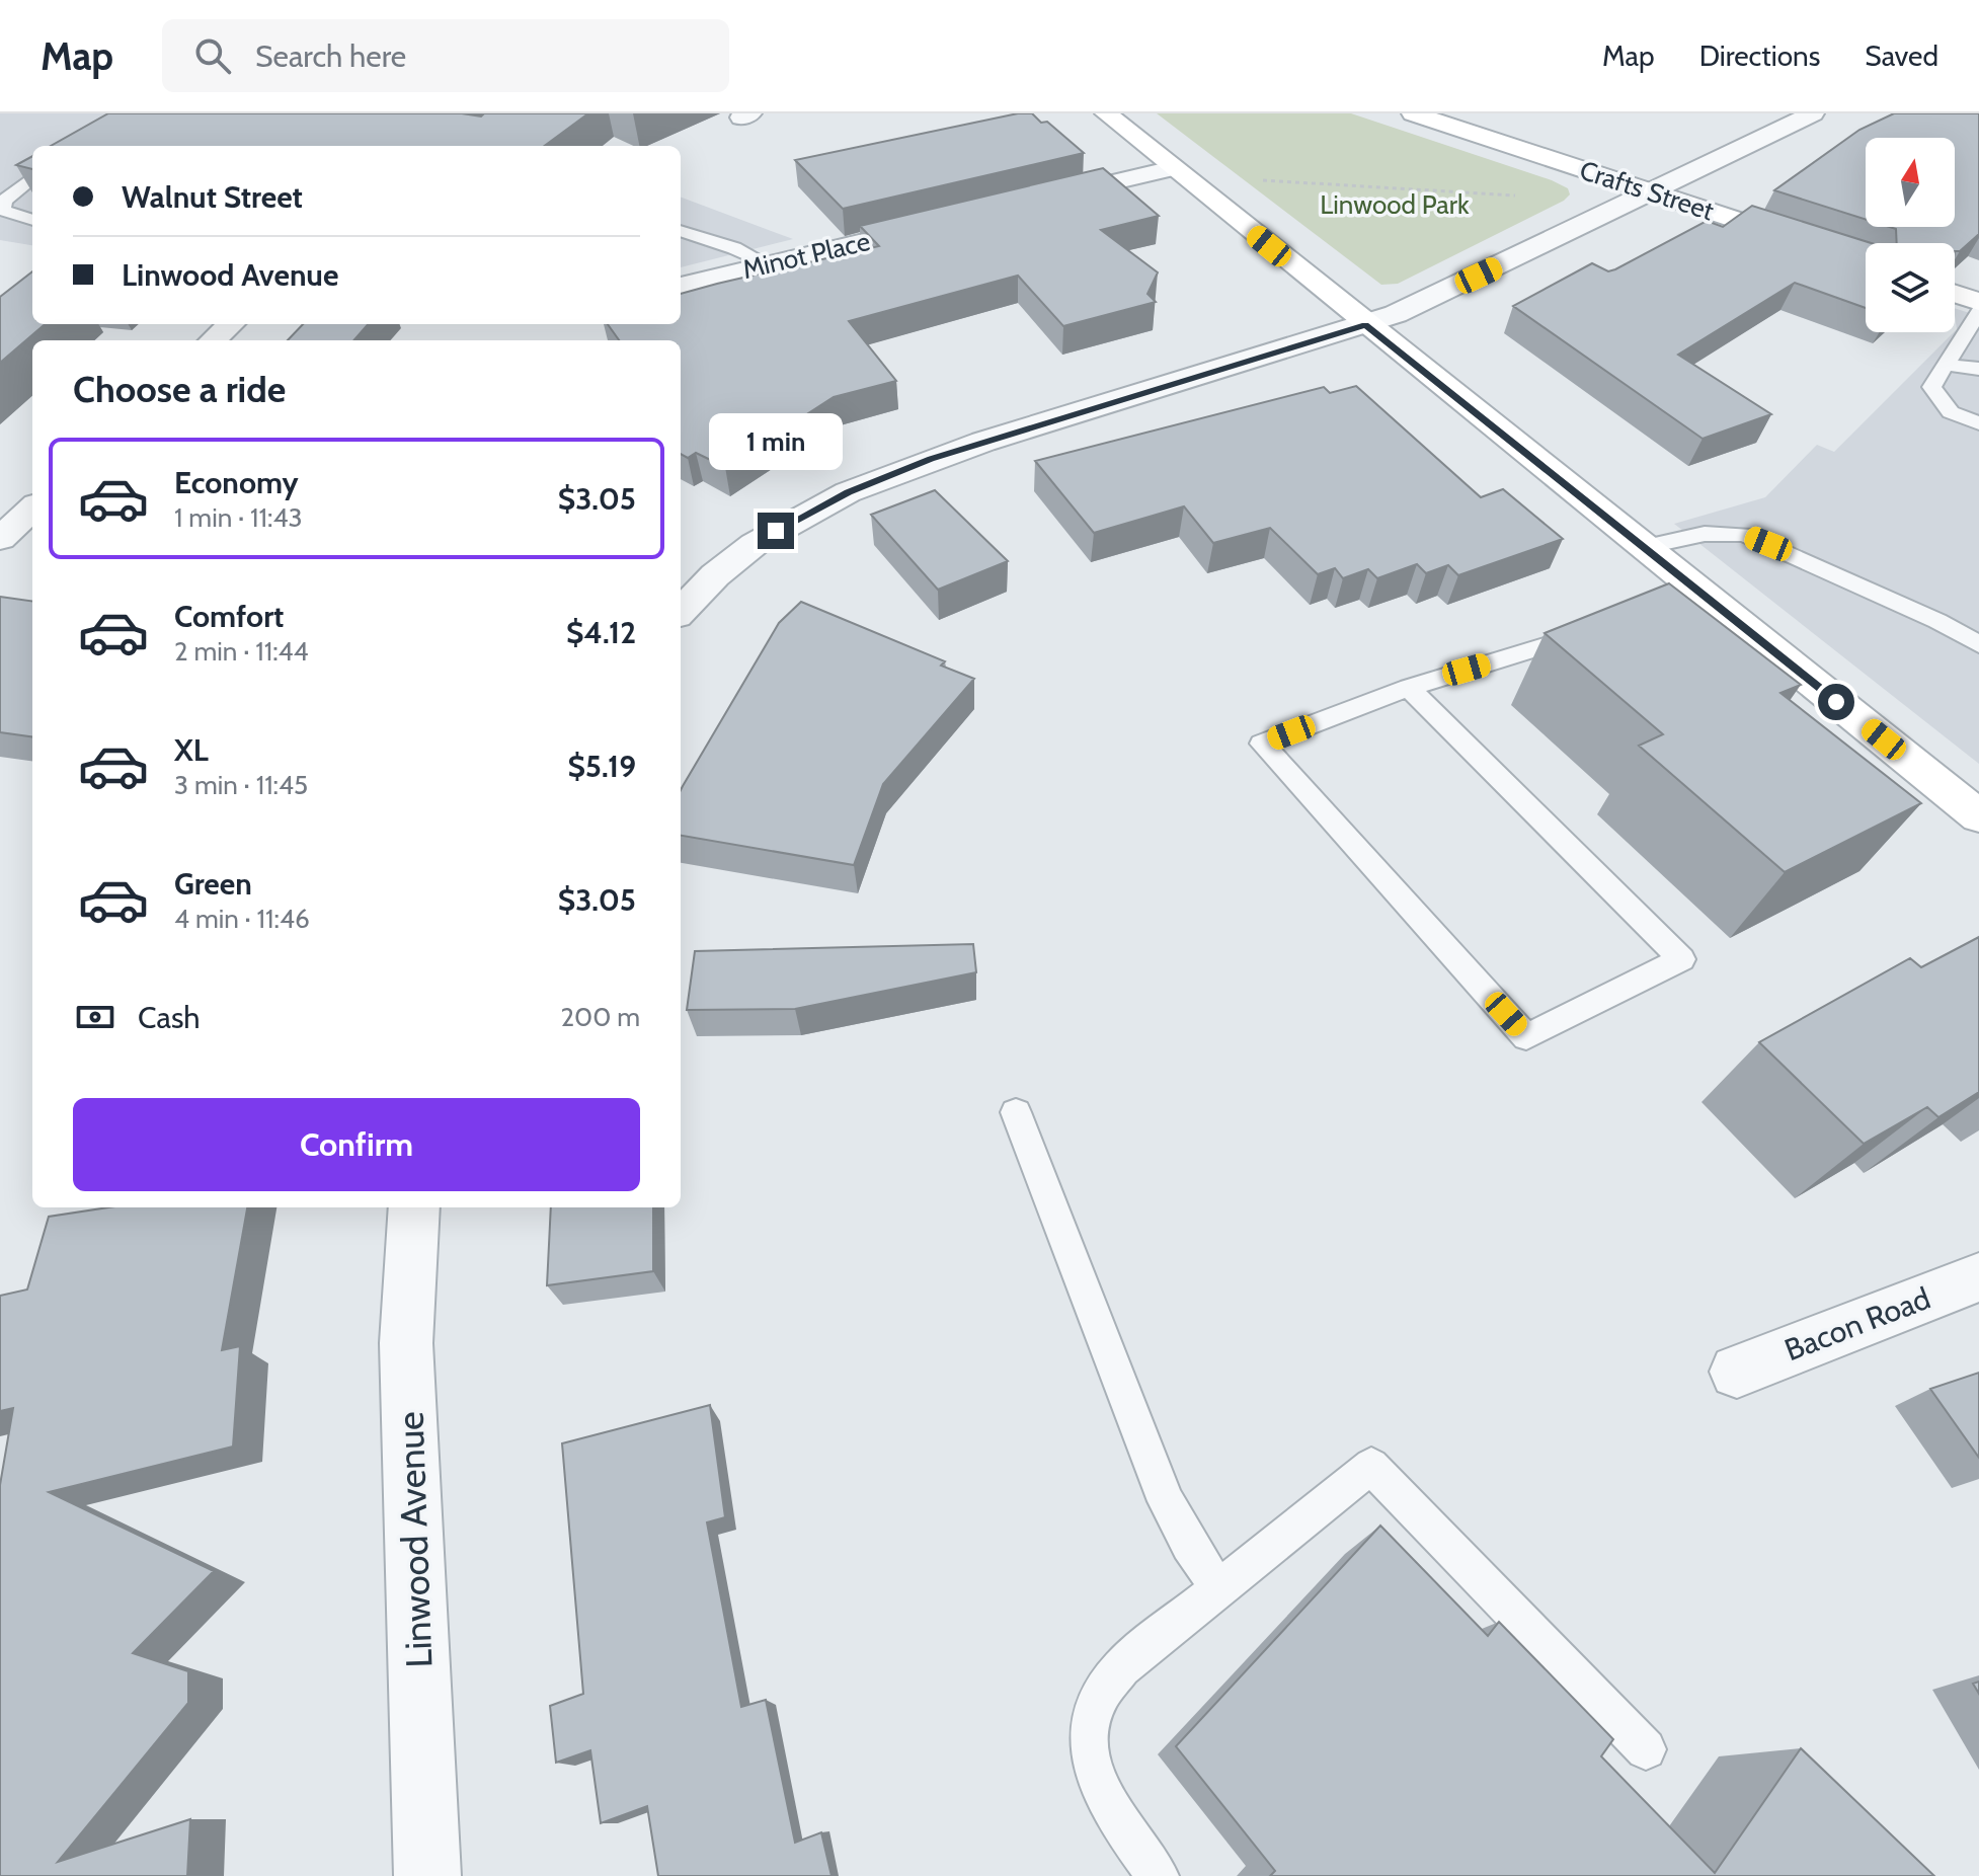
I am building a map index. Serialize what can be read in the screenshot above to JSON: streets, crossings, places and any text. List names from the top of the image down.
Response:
{
  "streets": {
    "main road": ["Crafts Street"],
    "street": ["Minot Place", "Bacon Road", "Linwood Avenue"]
  },
  "parks": ["Linwood Park"],
  "north": "top",
  "page": {
    "header": "Map",
    "search": "Search here",
    "nav": ["Map", "Directions", "Saved"],
    "banner": ["Walnut Street", "Linwood Avenue"],
    "heading": "Choose a ride",
    "bubble": "1 min",
    "list": [
      {
        "name": "Economy",
        "note": "1 min · 11:43",
        "value": "$3.05"
      },
      {
        "name": "Comfort",
        "note": "2 min · 11:44",
        "value": "$4.12"
      },
      {
        "name": "XL",
        "note": "3 min · 11:45",
        "value": "$5.19"
      },
      {
        "name": "Green",
        "note": "4 min · 11:46",
        "value": "$3.05"
      }
    ],
    "pay": ["Cash", "200 m"],
    "buttons": "Confirm"
  }
}
